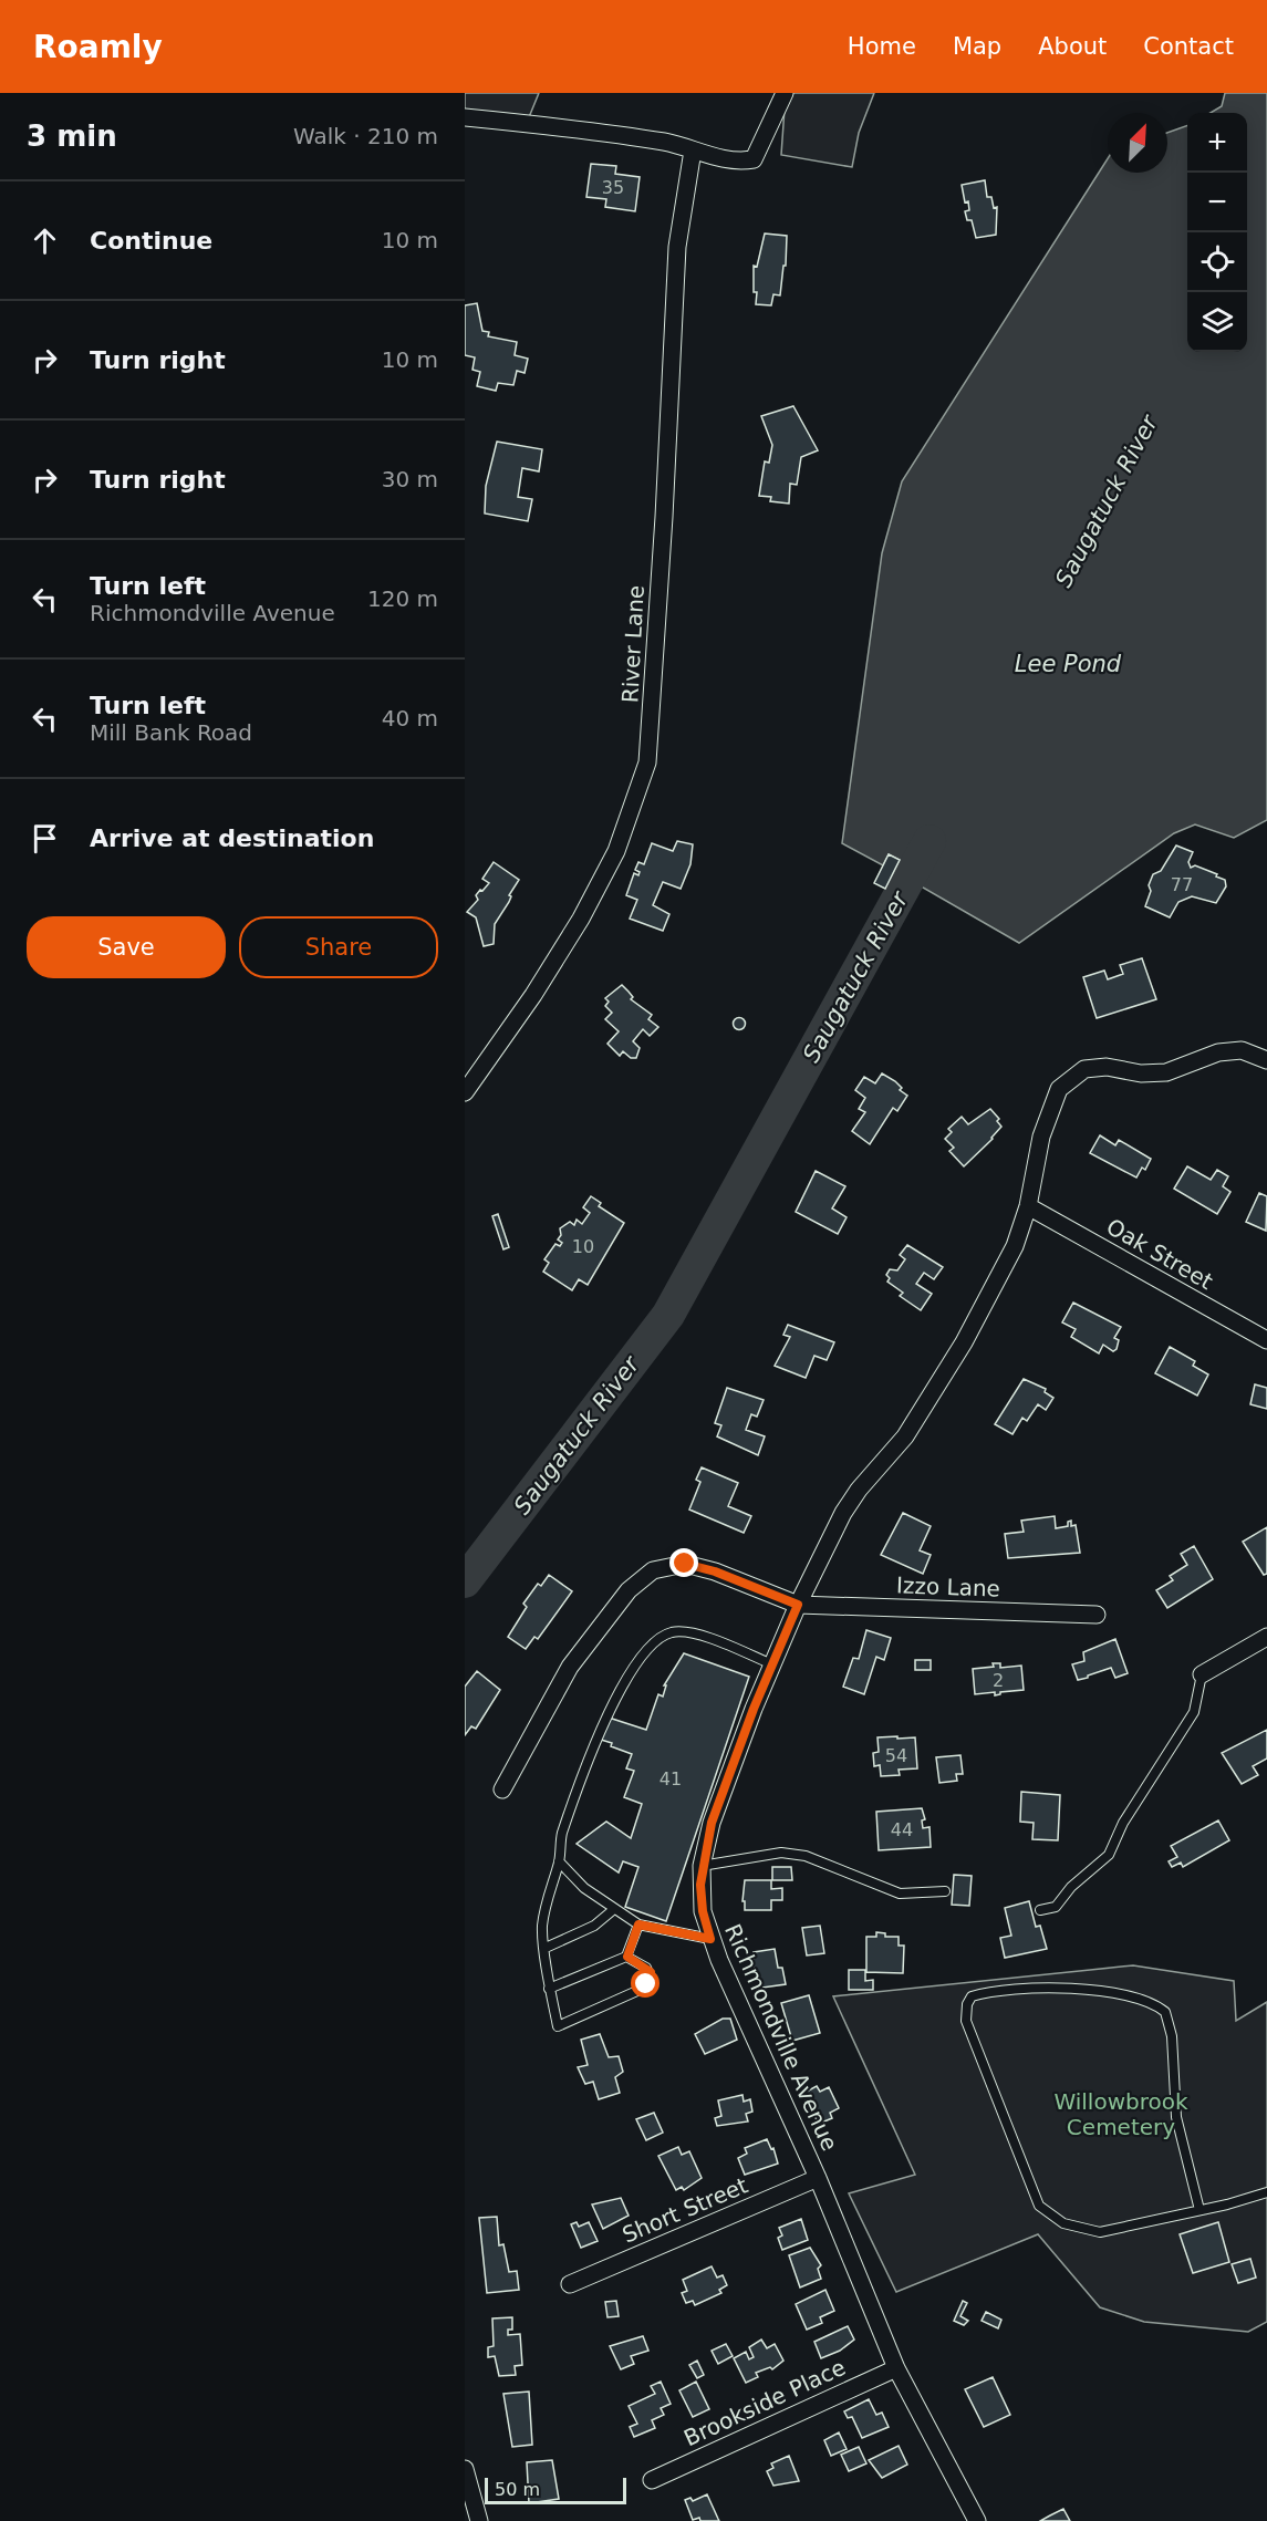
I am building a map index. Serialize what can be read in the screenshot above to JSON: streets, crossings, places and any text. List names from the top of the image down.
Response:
{
  "streets": {
    "street": [
      "River Lane",
      "Oak Street",
      "Izzo Lane",
      "Richmondville Avenue",
      "Short Street",
      "Brookside Place"
    ]
  },
  "crossings": [
    ["Oak Street", "Richmondville Avenue"],
    ["Izzo Lane", "Richmondville Avenue"],
    ["Richmondville Avenue", "Short Street"],
    ["Richmondville Avenue", "Brookside Place"]
  ],
  "water": ["Saugatuck River", "Lee Pond"],
  "parks": ["Willowbrook Cemetery"],
  "house_numbers": [
    "35",
    "77",
    "10",
    "2",
    "54",
    "41",
    "44"
  ],
  "scale_bar": "50 m",
  "north": "top right",
  "page": {
    "header": "Roamly",
    "nav": [
      "Home",
      "Map",
      "About",
      "Contact"
    ],
    "heading": ["3 min", "Walk · 210 m"],
    "map_buttons": ["+", "−"],
    "list": [
      ["Continue", "10 m"],
      ["Turn right", "10 m"],
      ["Turn right", "30 m"],
      ["Turn left", "Richmondville Avenue", "120 m"],
      ["Turn left", "Mill Bank Road", "40 m"],
      "Arrive at destination"
    ],
    "buttons": ["Save", "Share"],
    "scale": "50 m"
  }
}
